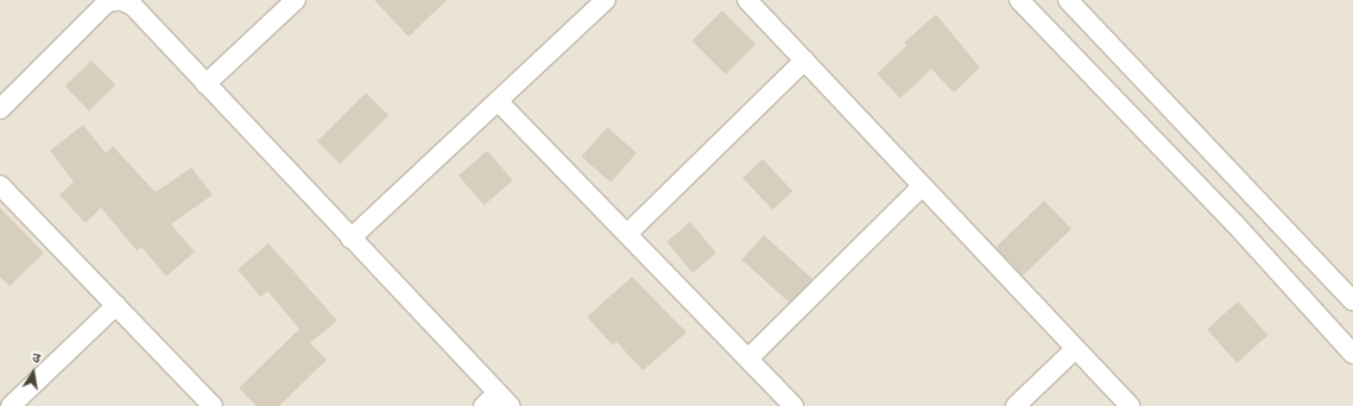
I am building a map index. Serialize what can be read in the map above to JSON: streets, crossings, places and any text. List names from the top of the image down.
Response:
{
  "north": "top"
}
